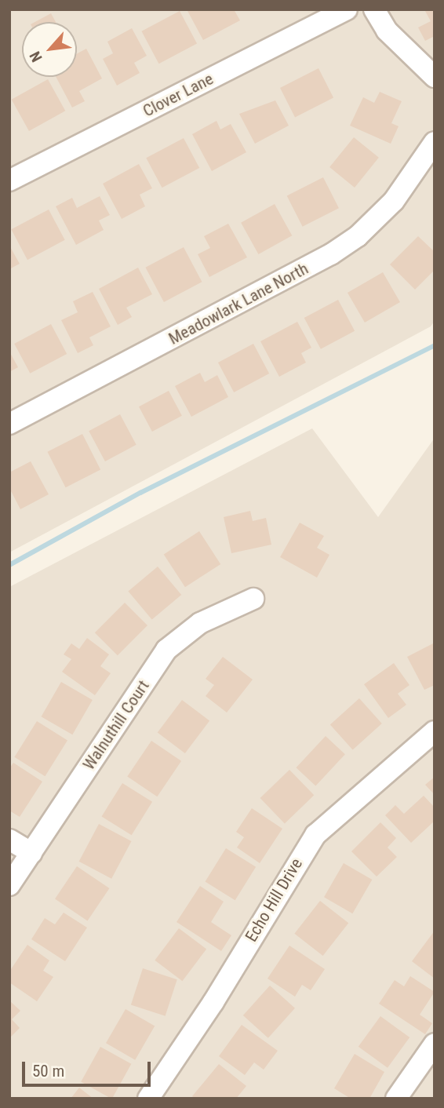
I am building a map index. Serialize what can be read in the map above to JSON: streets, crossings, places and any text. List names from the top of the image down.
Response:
{
  "streets": {
    "street": [
      "Clover Lane",
      "Meadowlark Lane North",
      "Walnuthill Court",
      "Echo Hill Drive"
    ]
  },
  "scale_bar": "50 m",
  "north": "bottom left"
}
